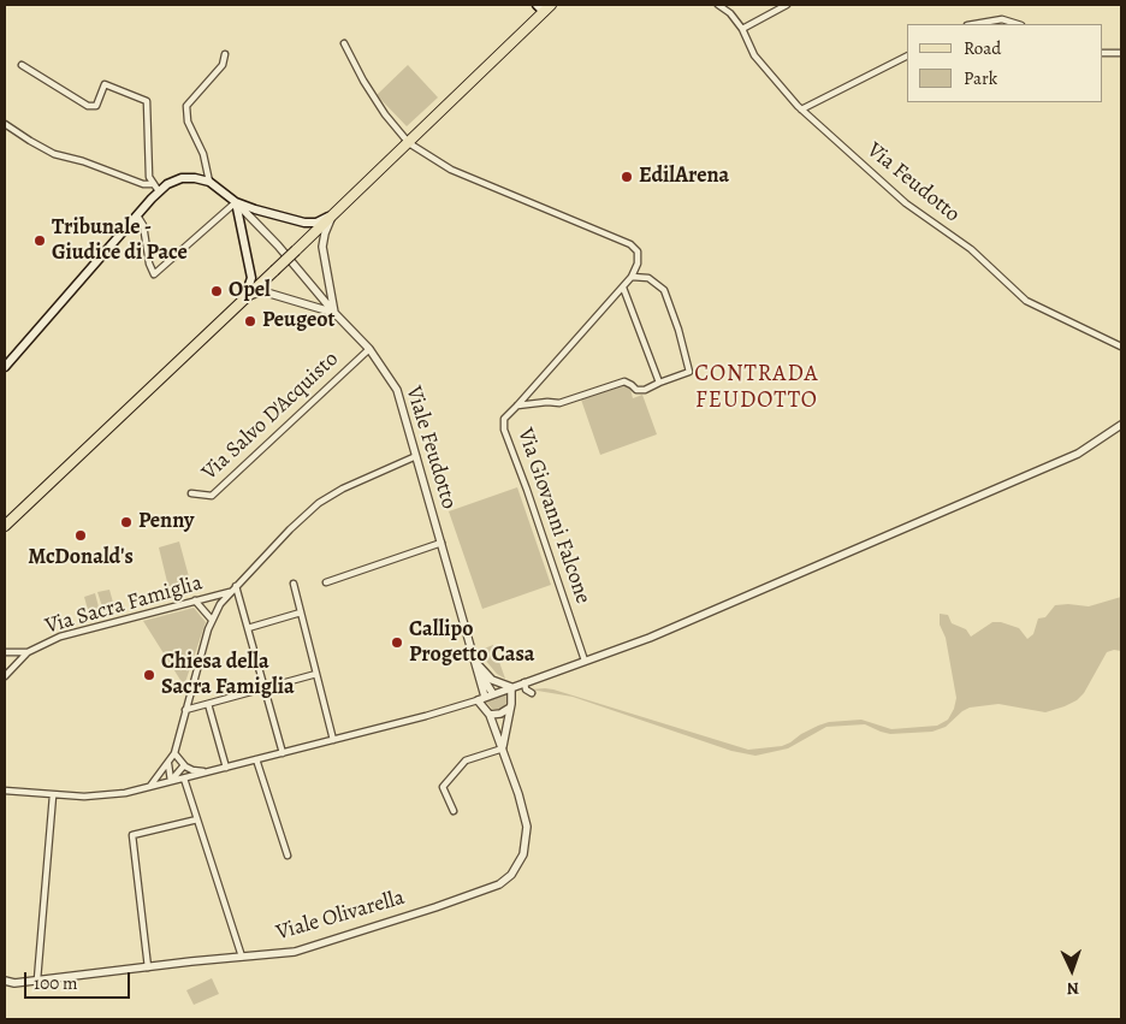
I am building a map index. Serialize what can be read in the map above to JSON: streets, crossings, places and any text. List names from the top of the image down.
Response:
{
  "streets": {
    "street": [
      "Via Feudotto",
      "Via Salvo D'Acquisto",
      "Viale Feudotto",
      "Via Giovanni Falcone",
      "Via Sacra Famiglia",
      "Viale Olivarella"
    ]
  },
  "crossings": [
    ["Via Salvo D'Acquisto", "Viale Feudotto"],
    ["Viale Feudotto", "Viale Olivarella"]
  ],
  "districts": ["CONTRADA FEUDOTTO"],
  "places": [
    "EdilArena",
    "Tribunale - Giudice di Pace",
    "Opel",
    "Peugeot",
    "Penny",
    "McDonald's",
    "Callipo Progetto Casa",
    "Chiesa della Sacra Famiglia"
  ],
  "legend": ["Road", "Park"],
  "scale_bar": "100 m",
  "north": "bottom"
}
